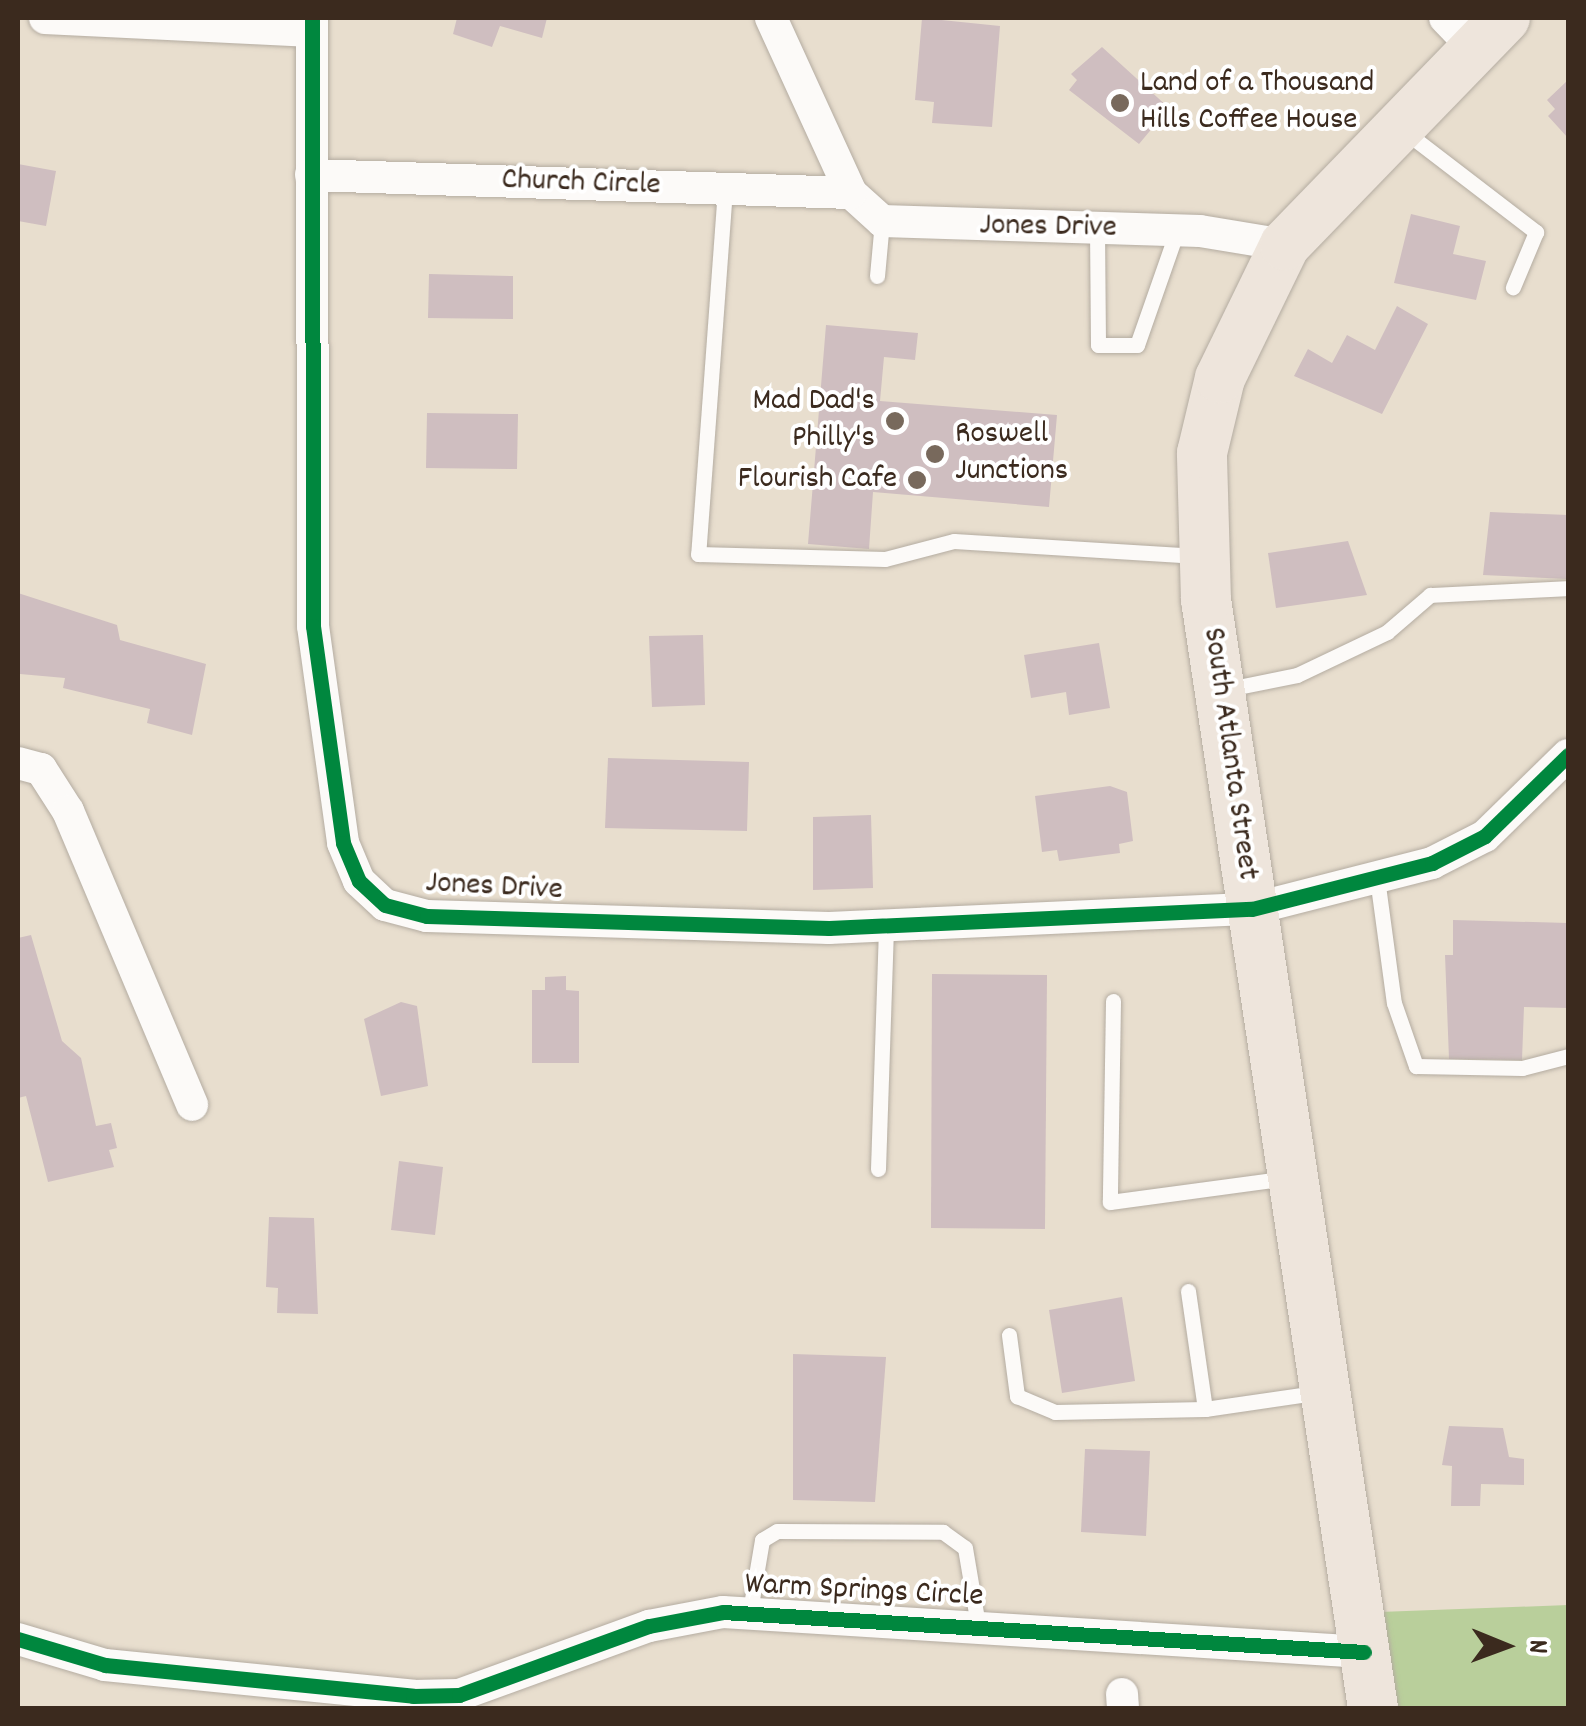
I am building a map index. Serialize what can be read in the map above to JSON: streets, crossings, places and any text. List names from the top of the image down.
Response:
{
  "streets": {
    "main road": ["South Atlanta Street"],
    "street": ["Church Circle", "Jones Drive", "Warm Springs Circle"]
  },
  "crossings": [
    ["Church Circle", "Jones Drive"],
    ["Jones Drive", "South Atlanta Street"],
    ["South Atlanta Street", "Warm Springs Circle"]
  ],
  "places": [
    "Land of a Thousand Hills Coffee House",
    "Mad Dad's Philly's",
    "Roswell Junctions",
    "Flourish Cafe"
  ],
  "north": "right"
}
